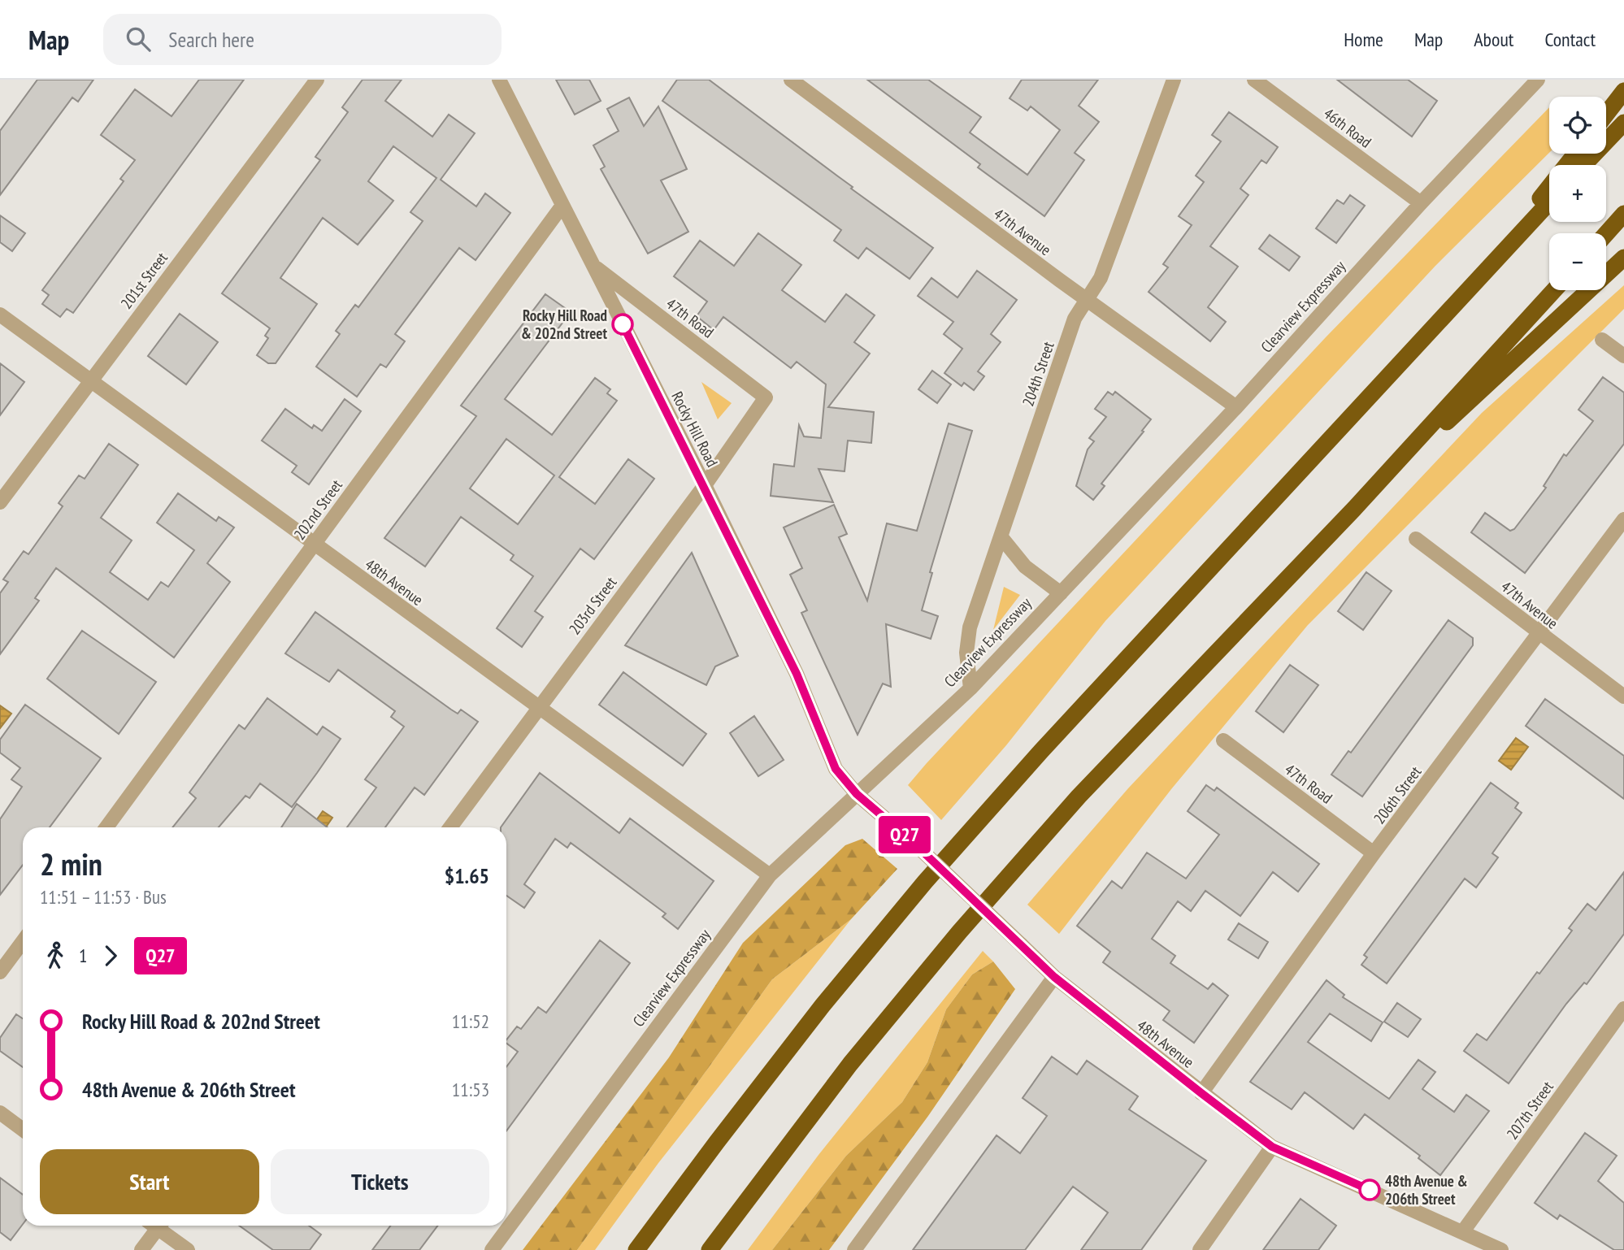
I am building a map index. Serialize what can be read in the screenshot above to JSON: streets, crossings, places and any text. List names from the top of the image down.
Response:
{
  "streets": {
    "street": [
      "46th Road",
      "47th Avenue",
      "201st Street",
      "Clearview Expressway",
      "47th Road",
      "204th Street",
      "Rocky Hill Road",
      "202nd Street",
      "48th Avenue",
      "203rd Street",
      "206th Street",
      "207th Street"
    ]
  },
  "crossings": [
    ["46th Road", "Clearview Expressway"],
    ["47th Avenue", "Clearview Expressway"],
    ["47th Avenue", "204th Street"],
    ["47th Avenue", "206th Street"],
    ["201st Street", "48th Avenue"],
    ["Clearview Expressway", "204th Street"],
    ["Clearview Expressway", "Rocky Hill Road"],
    ["Clearview Expressway", "48th Avenue"],
    ["47th Road", "Rocky Hill Road"],
    ["47th Road", "203rd Street"],
    ["47th Road", "206th Street"],
    ["Rocky Hill Road", "202nd Street"],
    ["Rocky Hill Road", "48th Avenue"],
    ["Rocky Hill Road", "203rd Street"],
    ["202nd Street", "48th Avenue"],
    ["48th Avenue", "203rd Street"],
    ["48th Avenue", "206th Street"],
    ["48th Avenue", "207th Street"]
  ],
  "places": ["Rocky Hill Road & 202nd Street", "48th Avenue & 206th Street"],
  "lines": ["bus line Q27"],
  "page": {
    "header": "Map",
    "search": "Search here",
    "nav": [
      "Home",
      "Map",
      "About",
      "Contact"
    ],
    "on_map": "Q27",
    "map_buttons": ["+", "−"],
    "heading": ["2 min", "11:51 – 11:53 · Bus", "$1.65"],
    "legs": ["1", "Q27"],
    "list": [
      {
        "name": "Rocky Hill Road & 202nd Street",
        "value": "11:52"
      },
      {
        "name": "48th Avenue & 206th Street",
        "value": "11:53"
      }
    ],
    "buttons": ["Start", "Tickets"]
  }
}
